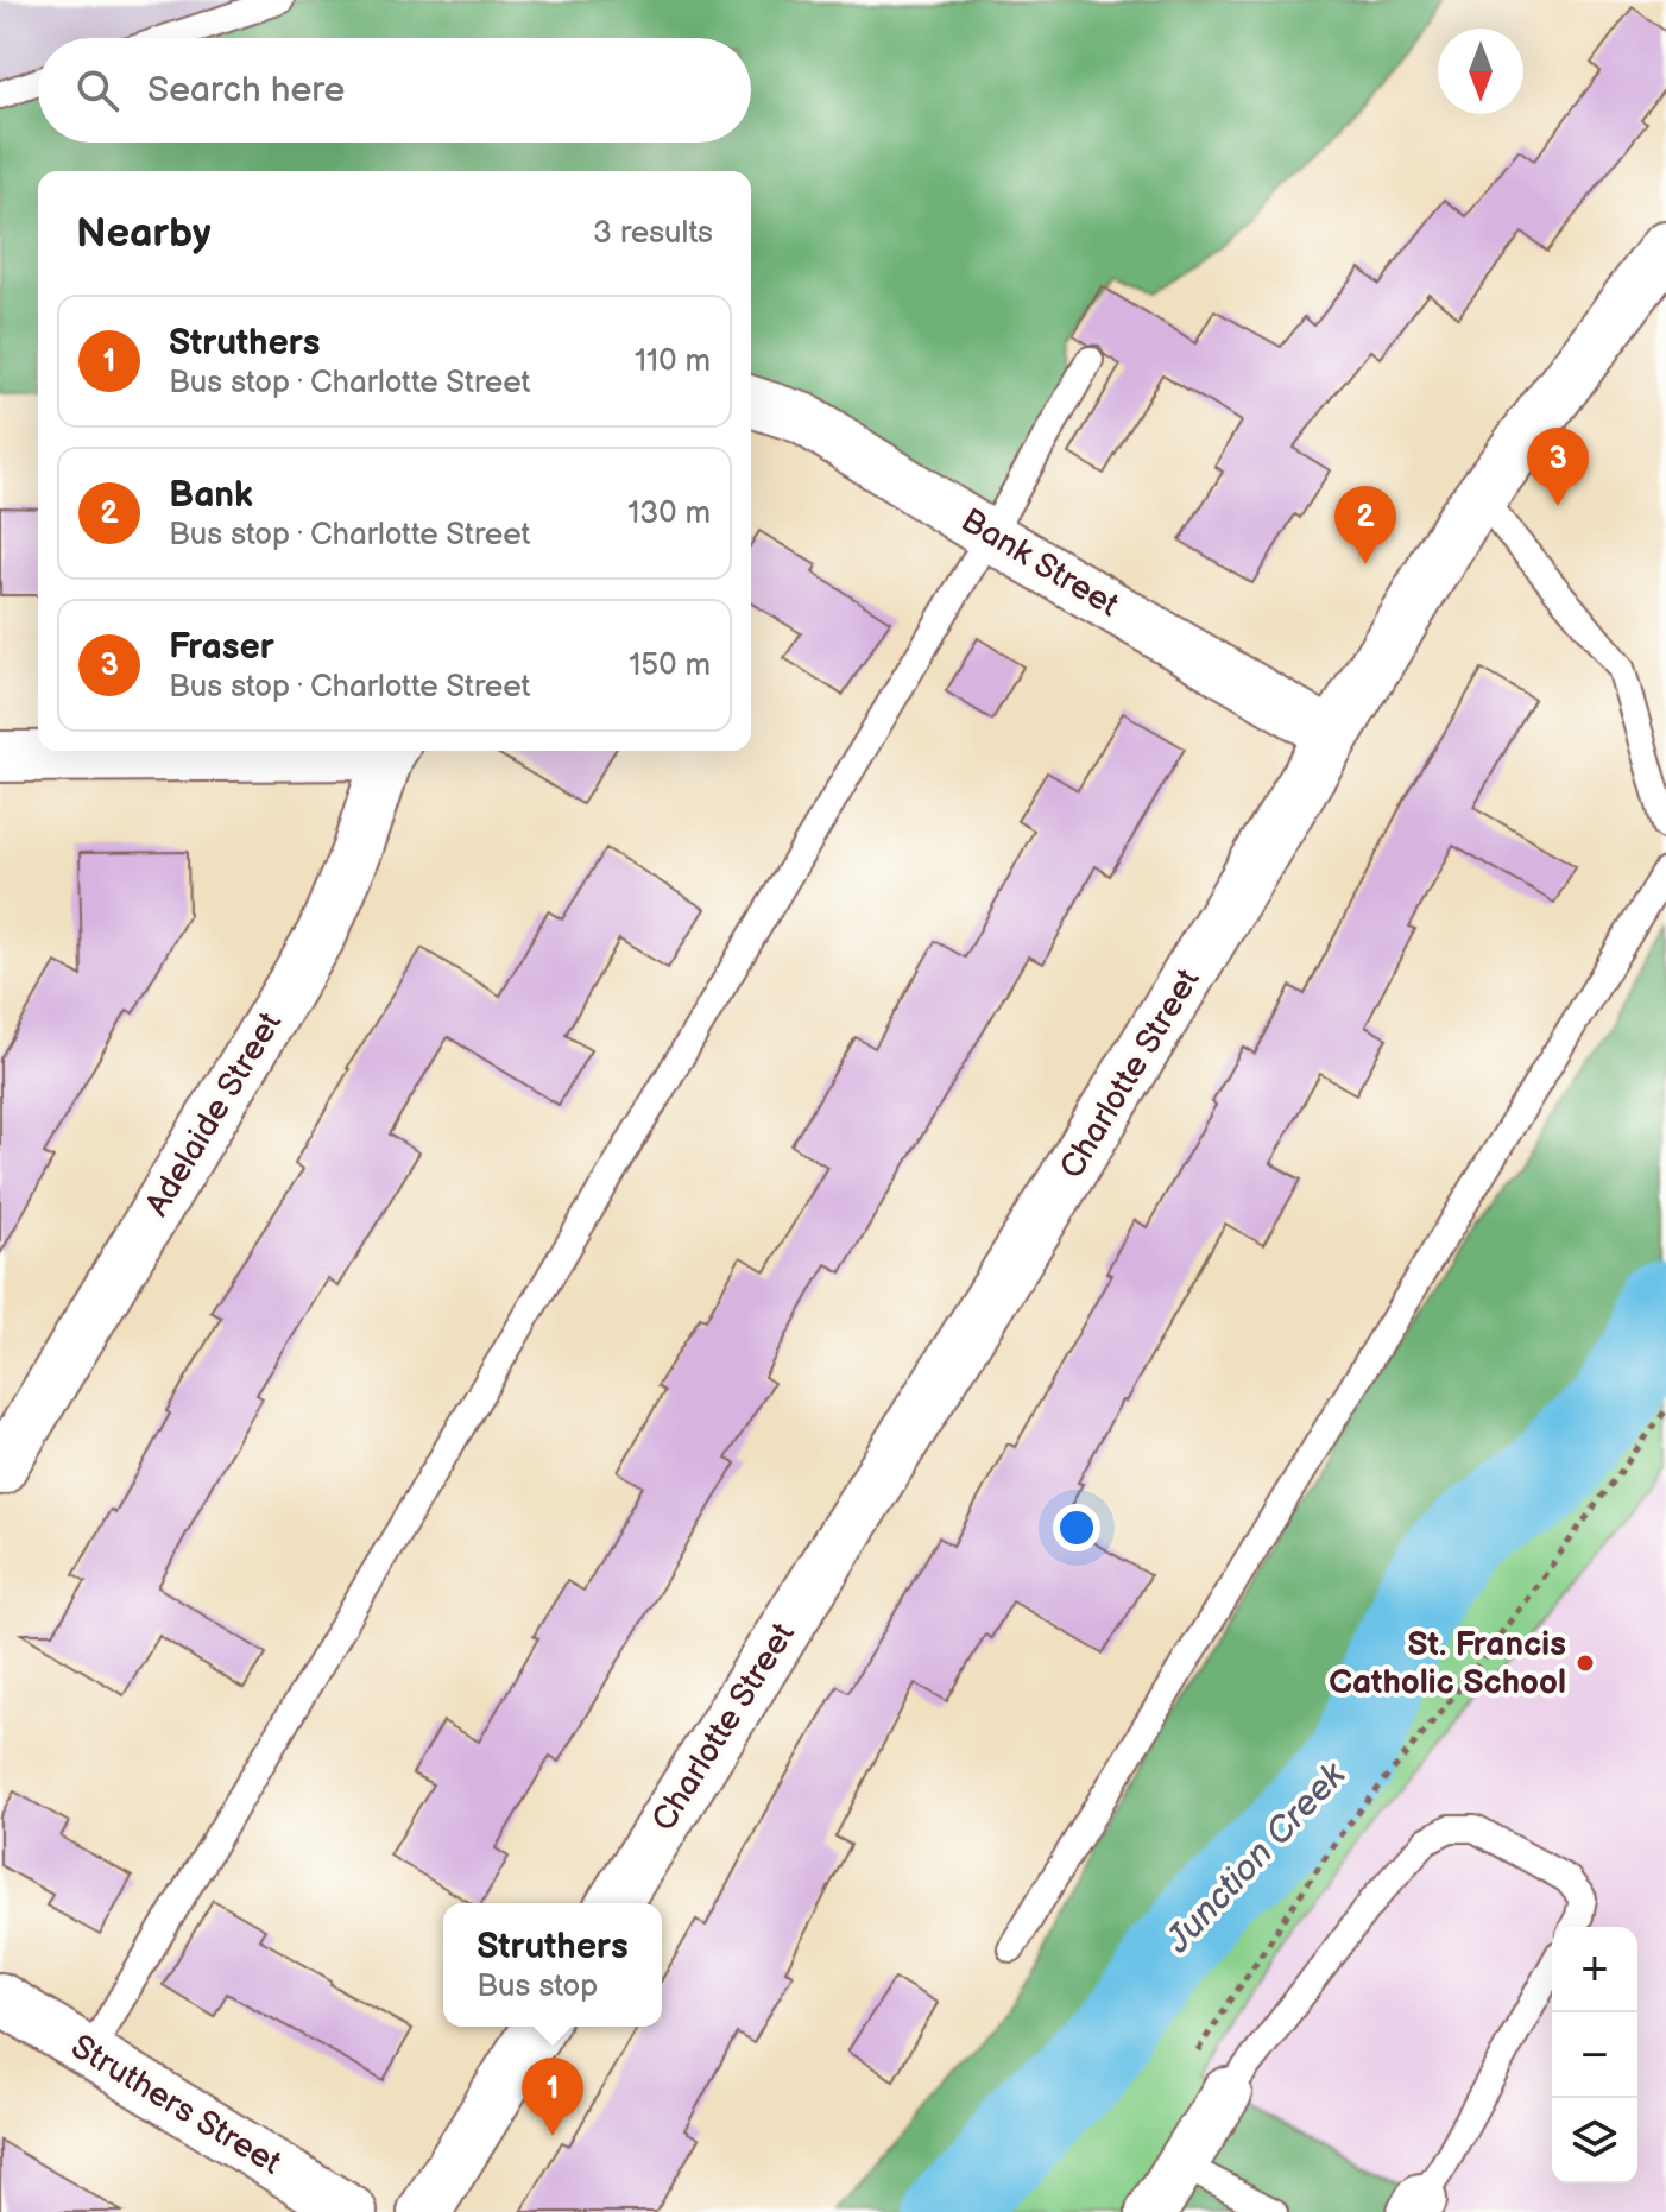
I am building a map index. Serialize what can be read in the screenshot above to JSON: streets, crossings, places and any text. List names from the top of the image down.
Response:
{
  "streets": {
    "street": [
      "Bank Street",
      "Charlotte Street",
      "Adelaide Street",
      "Struthers Street"
    ]
  },
  "crossings": [
    ["Bank Street", "Charlotte Street"]
  ],
  "water": ["Junction Creek"],
  "places": ["St. Francis Catholic School"],
  "north": "bottom",
  "page": {
    "search": "Search here",
    "heading": ["Nearby", "3 results"],
    "list": [
      {
        "mark": "1",
        "name": "Struthers",
        "note": "Bus stop · Charlotte Street",
        "value": "110 m"
      },
      {
        "mark": "2",
        "name": "Bank",
        "note": "Bus stop · Charlotte Street",
        "value": "130 m"
      },
      {
        "mark": "3",
        "name": "Fraser",
        "note": "Bus stop · Charlotte Street",
        "value": "150 m"
      }
    ],
    "pins": ["3", "2", "1"],
    "popup": ["Struthers", "Bus stop"],
    "map_buttons": ["+", "−"]
  }
}
